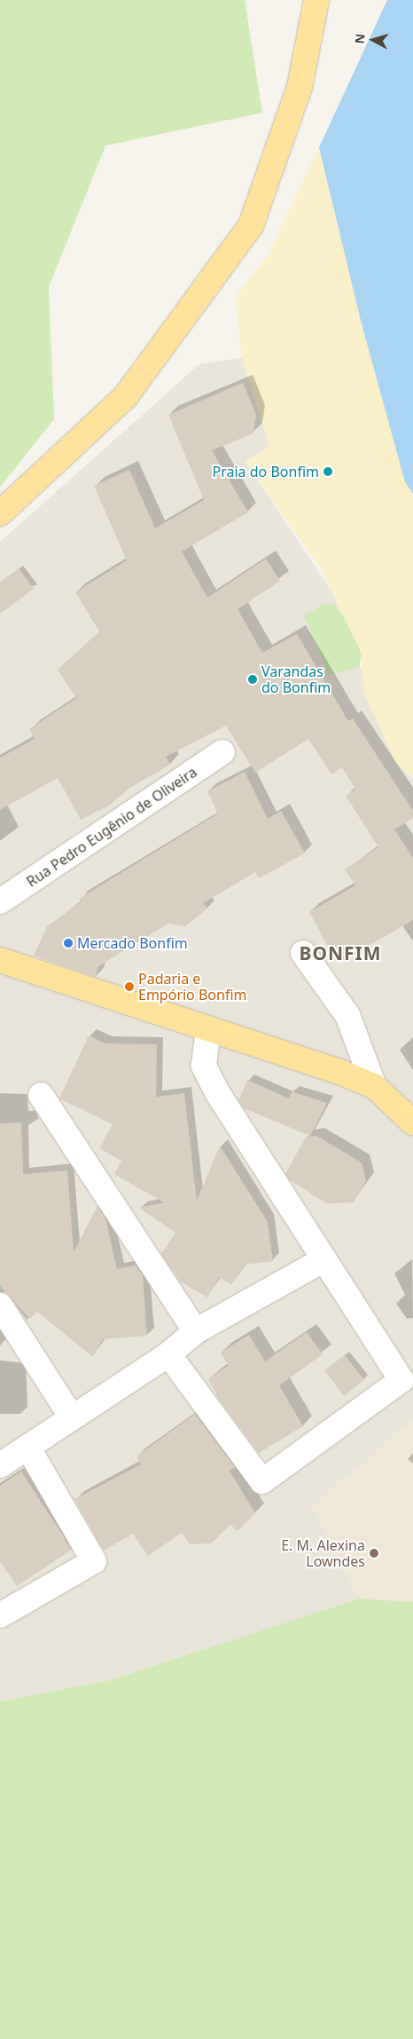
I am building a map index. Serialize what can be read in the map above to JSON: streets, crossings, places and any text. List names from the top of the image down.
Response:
{
  "streets": {
    "street": ["Rua Pedro Eugênio de Oliveira"]
  },
  "districts": ["BONFIM"],
  "places": [
    "Praia do Bonfim",
    "Varandas do Bonfim",
    "Mercado Bonfim",
    "Padaria e Empório Bonfim",
    "E. M. Alexina Lowndes"
  ],
  "north": "left"
}
